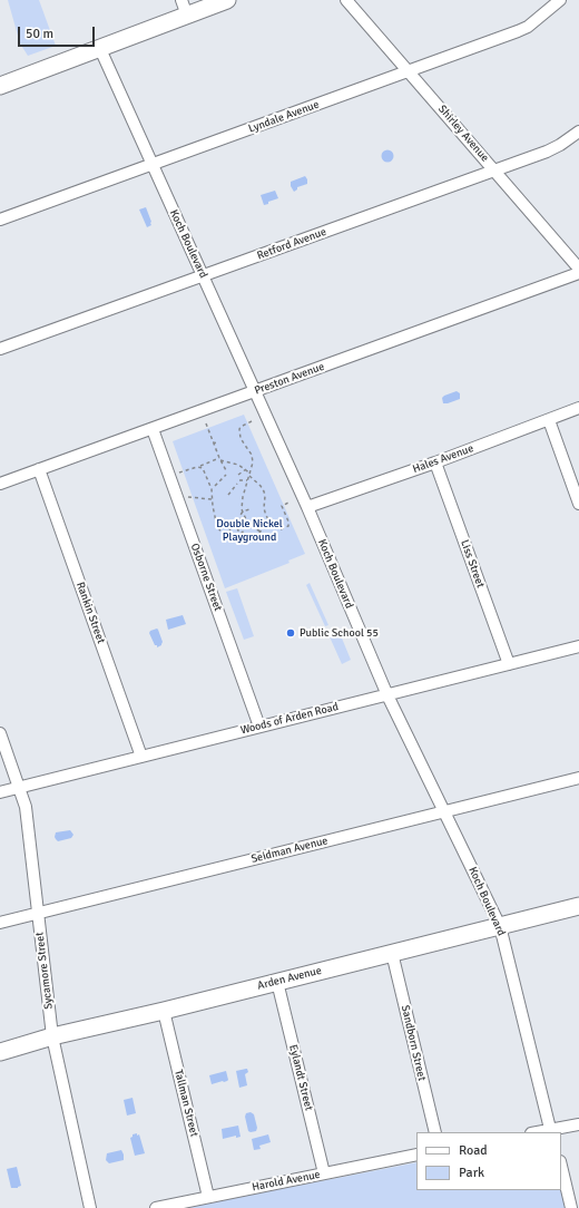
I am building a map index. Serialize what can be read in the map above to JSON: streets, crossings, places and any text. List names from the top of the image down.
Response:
{
  "streets": {
    "street": [
      "Lyndale Avenue",
      "Shirley Avenue",
      "Koch Boulevard",
      "Retford Avenue",
      "Preston Avenue",
      "Hales Avenue",
      "Liss Street",
      "Osborne Street",
      "Rankin Street",
      "Woods of Arden Road",
      "Seidman Avenue",
      "Sycamore Street",
      "Arden Avenue",
      "Sandborn Street",
      "Eylandt Street",
      "Tallman Street",
      "Harold Avenue"
    ]
  },
  "crossings": [
    ["Lyndale Avenue", "Shirley Avenue"],
    ["Lyndale Avenue", "Koch Boulevard"],
    ["Shirley Avenue", "Retford Avenue"],
    ["Koch Boulevard", "Retford Avenue"],
    ["Koch Boulevard", "Preston Avenue"],
    ["Koch Boulevard", "Hales Avenue"],
    ["Koch Boulevard", "Woods of Arden Road"],
    ["Koch Boulevard", "Seidman Avenue"],
    ["Koch Boulevard", "Arden Avenue"],
    ["Preston Avenue", "Osborne Street"],
    ["Preston Avenue", "Rankin Street"],
    ["Hales Avenue", "Liss Street"],
    ["Liss Street", "Woods of Arden Road"],
    ["Osborne Street", "Woods of Arden Road"],
    ["Rankin Street", "Woods of Arden Road"],
    ["Woods of Arden Road", "Sycamore Street"],
    ["Seidman Avenue", "Sycamore Street"],
    ["Sycamore Street", "Arden Avenue"],
    ["Arden Avenue", "Sandborn Street"],
    ["Arden Avenue", "Eylandt Street"],
    ["Arden Avenue", "Tallman Street"],
    ["Eylandt Street", "Harold Avenue"],
    ["Tallman Street", "Harold Avenue"]
  ],
  "parks": ["Double Nickel Playground"],
  "places": ["Public School 55"],
  "legend": ["Road", "Park"],
  "scale_bar": "50 m"
}
